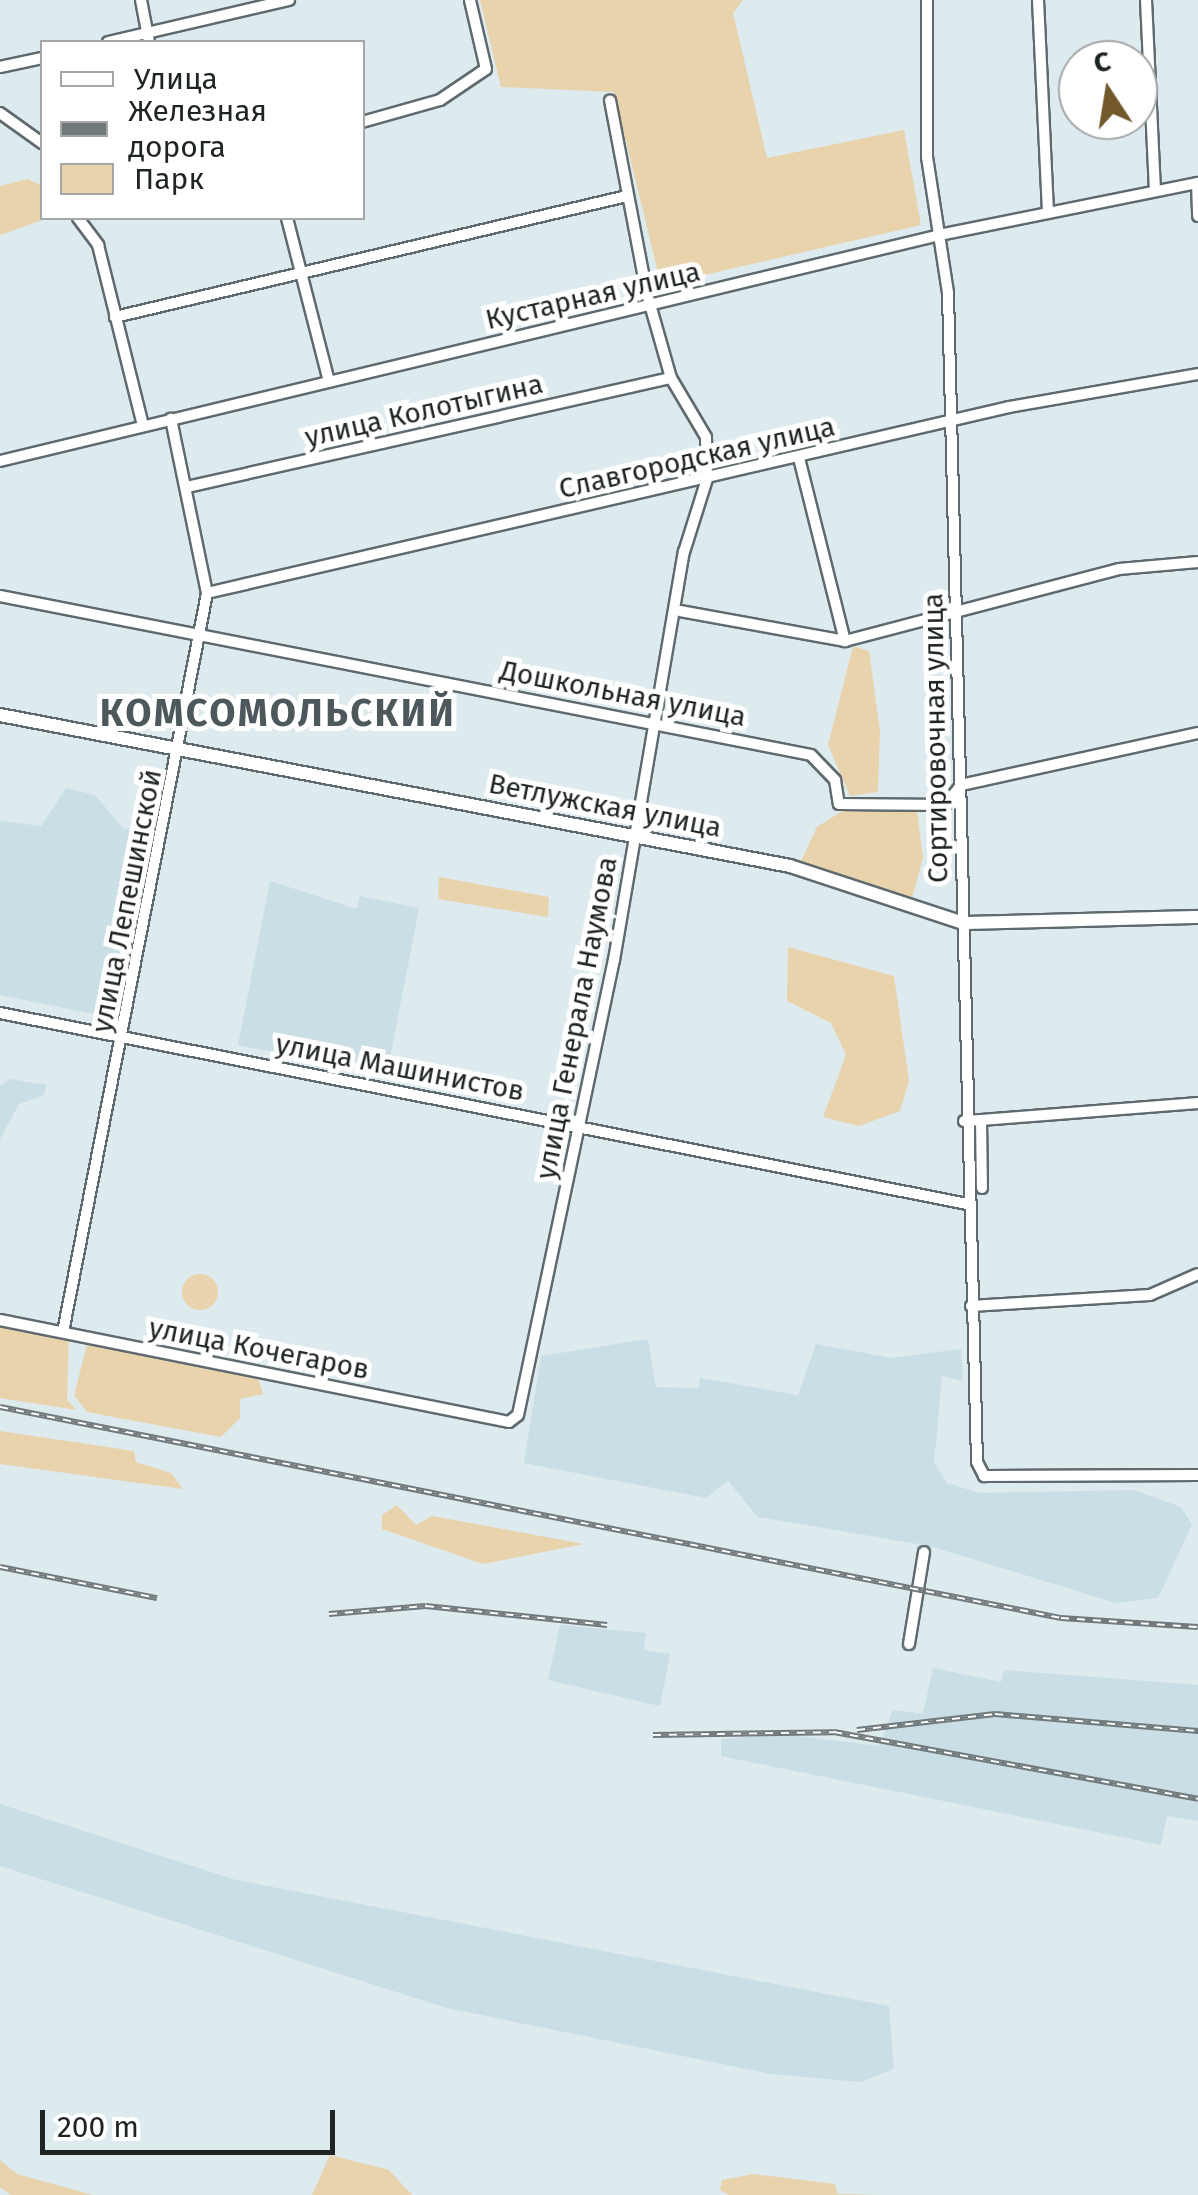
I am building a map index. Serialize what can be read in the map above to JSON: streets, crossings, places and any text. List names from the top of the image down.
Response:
{
  "streets": {
    "main road": ["Ветлужская улица"],
    "street": [
      "Кустарная улица",
      "улица Колотыгина",
      "Славгородская улица",
      "Дошкольная улица",
      "Сортировочная улица",
      "улица Лепешинской",
      "улица Генерала Наумова",
      "улица Машинистов",
      "улица Кочегаров"
    ]
  },
  "crossings": [
    ["Кустарная улица", "Сортировочная улица"],
    ["Кустарная улица", "улица Лепешинской"],
    ["Кустарная улица", "улица Генерала Наумова"],
    ["улица Колотыгина", "улица Лепешинской"],
    ["улица Колотыгина", "улица Генерала Наумова"],
    ["Славгородская улица", "Сортировочная улица"],
    ["Славгородская улица", "улица Лепешинской"],
    ["Славгородская улица", "улица Генерала Наумова"],
    ["Дошкольная улица", "Сортировочная улица"],
    ["Дошкольная улица", "улица Лепешинской"],
    ["Дошкольная улица", "улица Генерала Наумова"],
    ["Сортировочная улица", "Ветлужская улица"],
    ["Сортировочная улица", "улица Машинистов"],
    ["Ветлужская улица", "улица Лепешинской"],
    ["Ветлужская улица", "улица Генерала Наумова"],
    ["улица Лепешинской", "улица Машинистов"],
    ["улица Лепешинской", "улица Кочегаров"],
    ["улица Генерала Наумова", "улица Машинистов"],
    ["улица Генерала Наумова", "улица Кочегаров"]
  ],
  "districts": ["КОМСОМОЛЬСКИЙ"],
  "legend": ["Улица", "Железная дорога", "Парк"],
  "scale_bar": "200 m",
  "north": "top"
}
